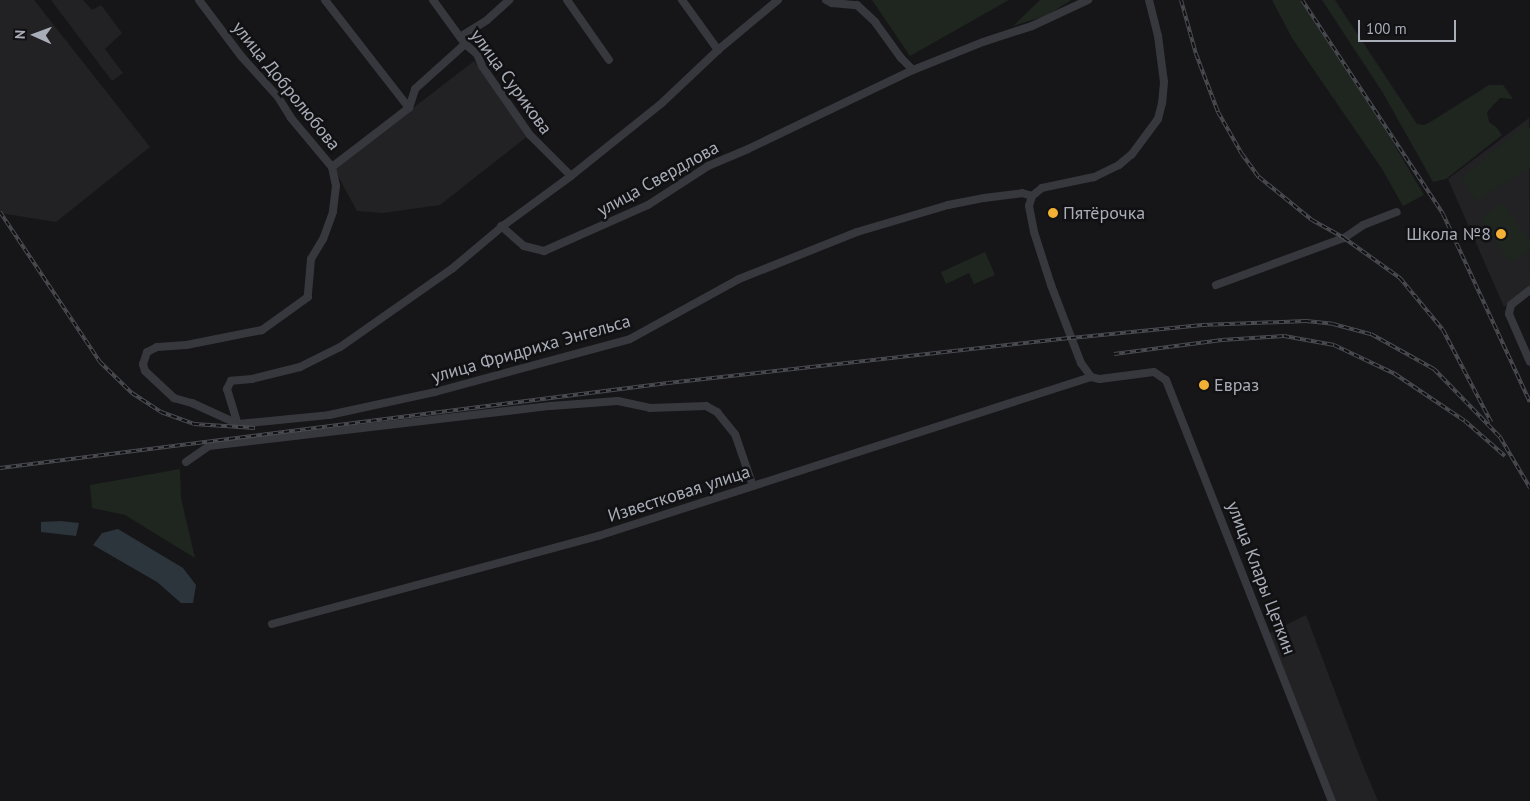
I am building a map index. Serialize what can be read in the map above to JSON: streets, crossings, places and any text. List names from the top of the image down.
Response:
{
  "streets": {
    "street": [
      "улица Сурикова",
      "улица Добролюбова",
      "улица Свердлова",
      "улица Фридриха Энгельса",
      "Известковая улица",
      "улица Клары Цеткин"
    ]
  },
  "crossings": [
    ["Известковая улица", "улица Клары Цеткин"]
  ],
  "places": ["Пятёрочка", "Школа №8", "Евраз"],
  "scale_bar": "100 m",
  "north": "left"
}
